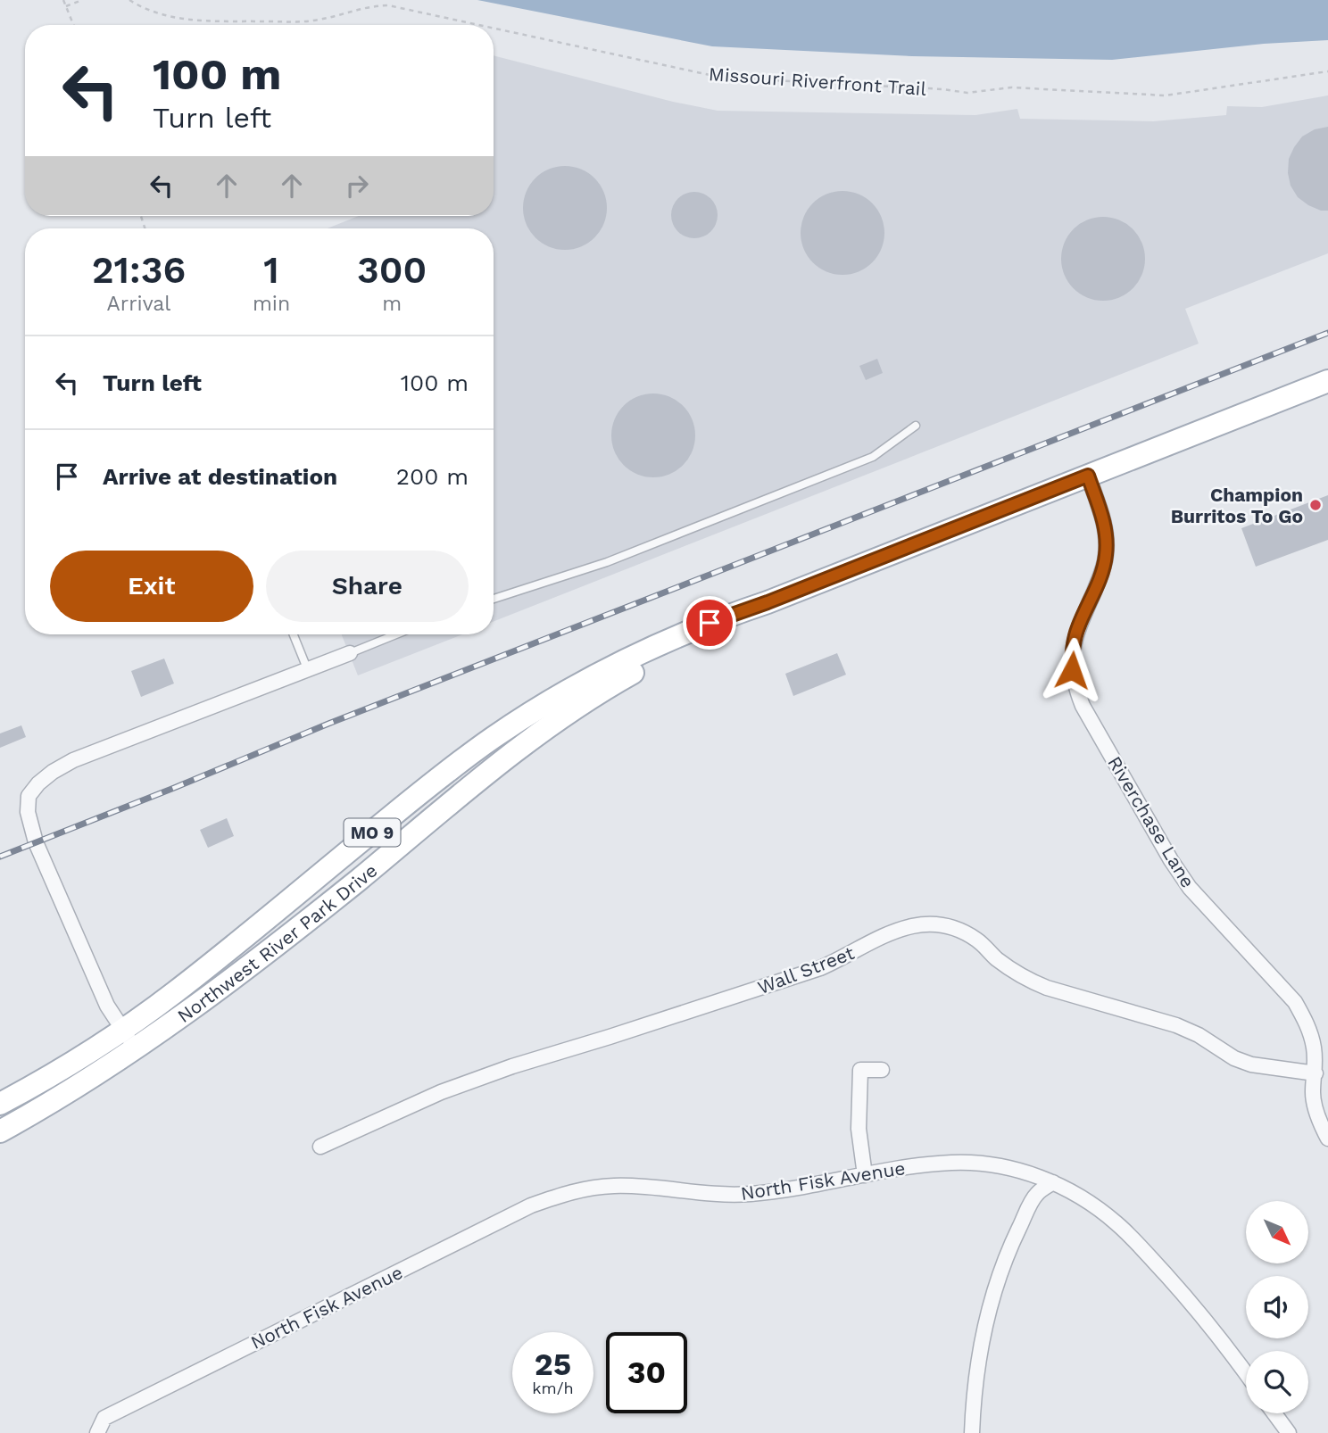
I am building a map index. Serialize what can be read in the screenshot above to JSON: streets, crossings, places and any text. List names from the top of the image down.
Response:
{
  "streets": {
    "main road": ["MO 9", "Northwest River Park Drive"],
    "street": ["Riverchase Lane", "Wall Street", "North Fisk Avenue"],
    "path": ["Missouri Riverfront Trail"]
  },
  "crossings": [
    ["Riverchase Lane", "Northwest River Park Drive"],
    ["Riverchase Lane", "Wall Street"]
  ],
  "places": ["Champion Burritos To Go"],
  "north": "bottom right",
  "page": {
    "turn": ["100 m", "Turn left"],
    "eta": [
      "21:36",
      "Arrival",
      "1",
      "min",
      "300",
      "m"
    ],
    "list": [
      {
        "name": "Turn left",
        "value": "100 m"
      },
      {
        "name": "Arrive at destination",
        "value": "200 m"
      }
    ],
    "buttons": ["Exit", "Share"],
    "speed": "25 km/h",
    "limit": "30"
  }
}
